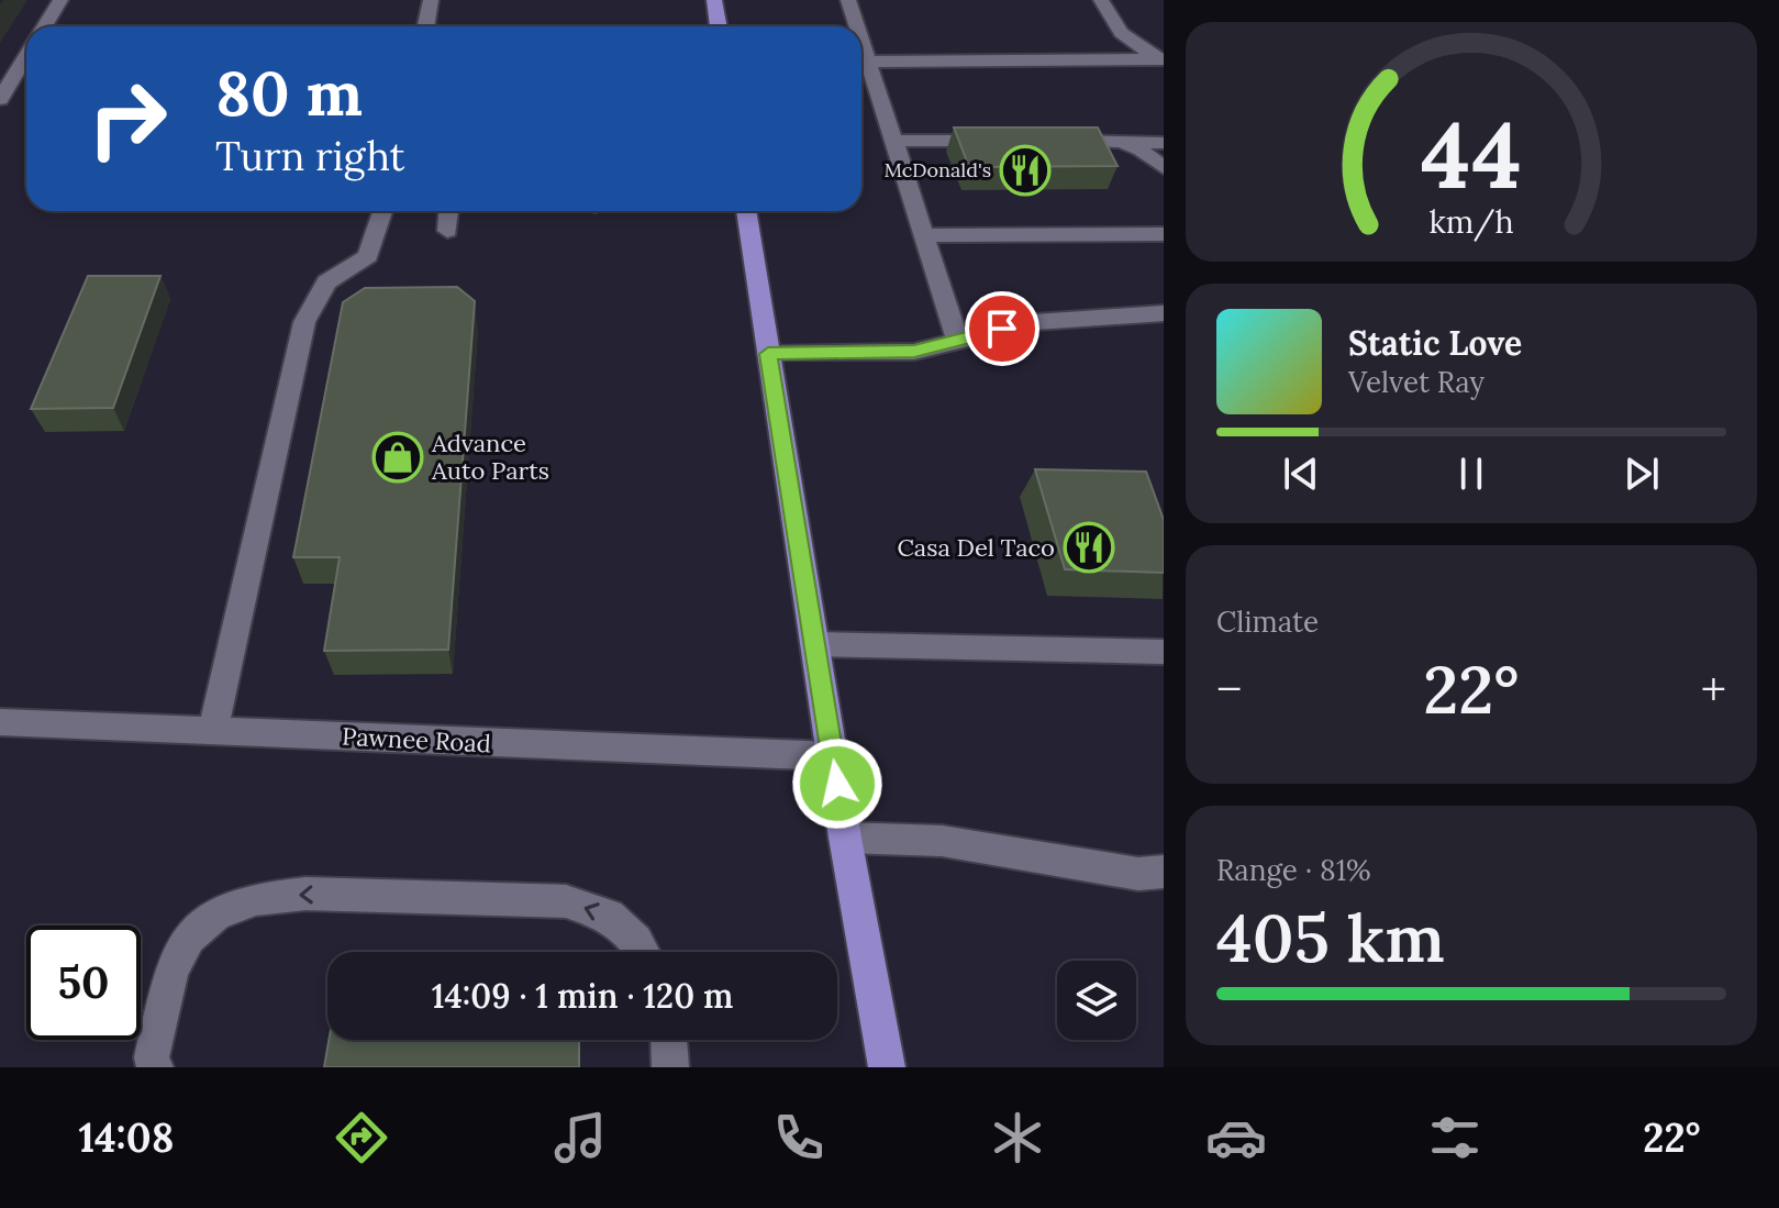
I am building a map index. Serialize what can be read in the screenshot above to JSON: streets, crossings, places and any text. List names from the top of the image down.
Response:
{
  "streets": {
    "street": ["Pawnee Road"]
  },
  "places": {
    "restaurant": ["McDonald's", "Casa Del Taco"],
    "shop": ["Advance Auto Parts"]
  },
  "page": {
    "turn": ["80 m", "Turn right"],
    "song": ["Static Love", "Velvet Ray"],
    "tile": [
      "Climate",
      ["Range · 81%", "405 km"]
    ],
    "heat": ["−", "22°", "+"],
    "limit": "50",
    "trip": "14:09 · 1 min · 120 m",
    "tabs": ["14:08", "22°"],
    "gauge": ["44", "km/h"]
  }
}
